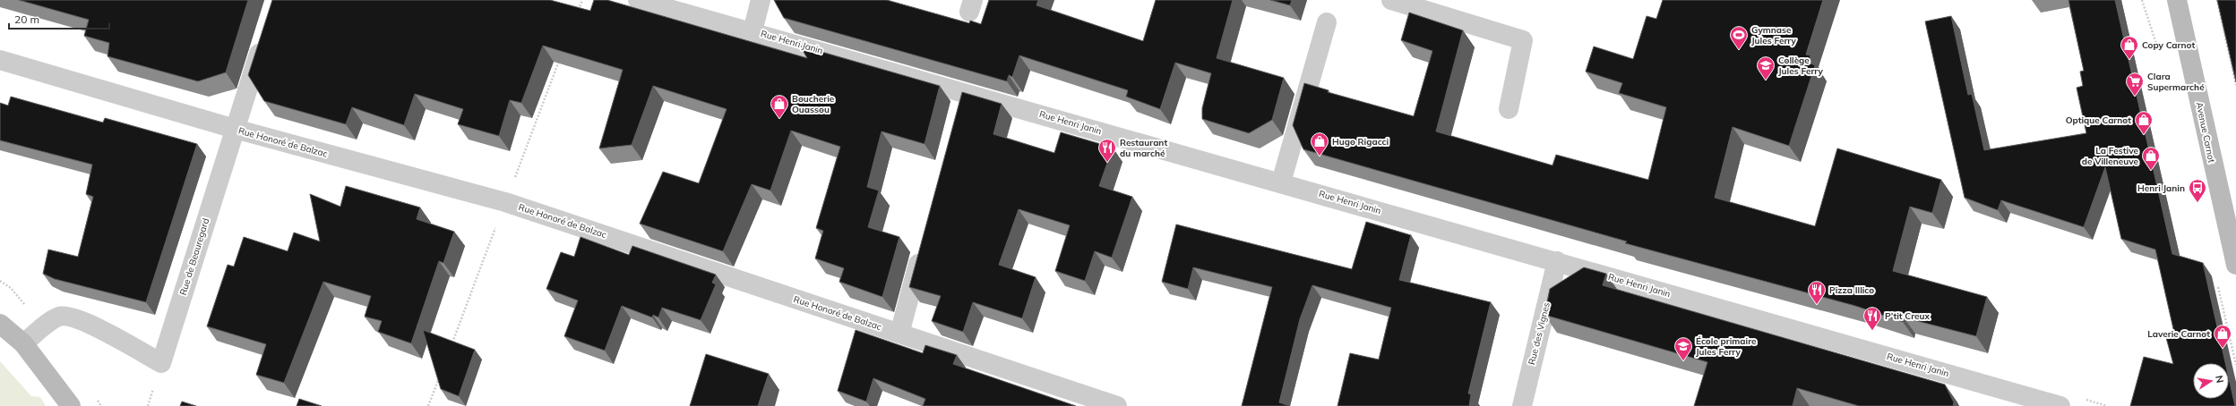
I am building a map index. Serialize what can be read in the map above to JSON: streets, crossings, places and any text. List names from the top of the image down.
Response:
{
  "streets": {
    "street": [
      "Rue Henri Janin",
      "Avenue Carnot",
      "Rue Honoré de Balzac",
      "Rue de Beauregard",
      "Rue des Vignes"
    ]
  },
  "crossings": [
    ["Rue Henri Janin", "Rue des Vignes"],
    ["Rue Honoré de Balzac", "Rue de Beauregard"]
  ],
  "places": {
    "sports": ["Gymnase Jules Ferry"],
    "shop": [
      "Copy Carnot",
      "Boucherie Ouassou",
      "Optique Carnot",
      "Hugo Rigacci",
      "La Festive de Villeneuve",
      "Laverie Carnot"
    ],
    "school or university": ["Collège Jules Ferry", "École primaire Jules Ferry"],
    "supermarket": ["Clara Supermarché"],
    "restaurant": ["Restaurant du marché", "Pizza Illico", "P’tit Creux"],
    "bus stop": ["Henri Janin"]
  },
  "scale_bar": "20 m",
  "north": "right"
}
